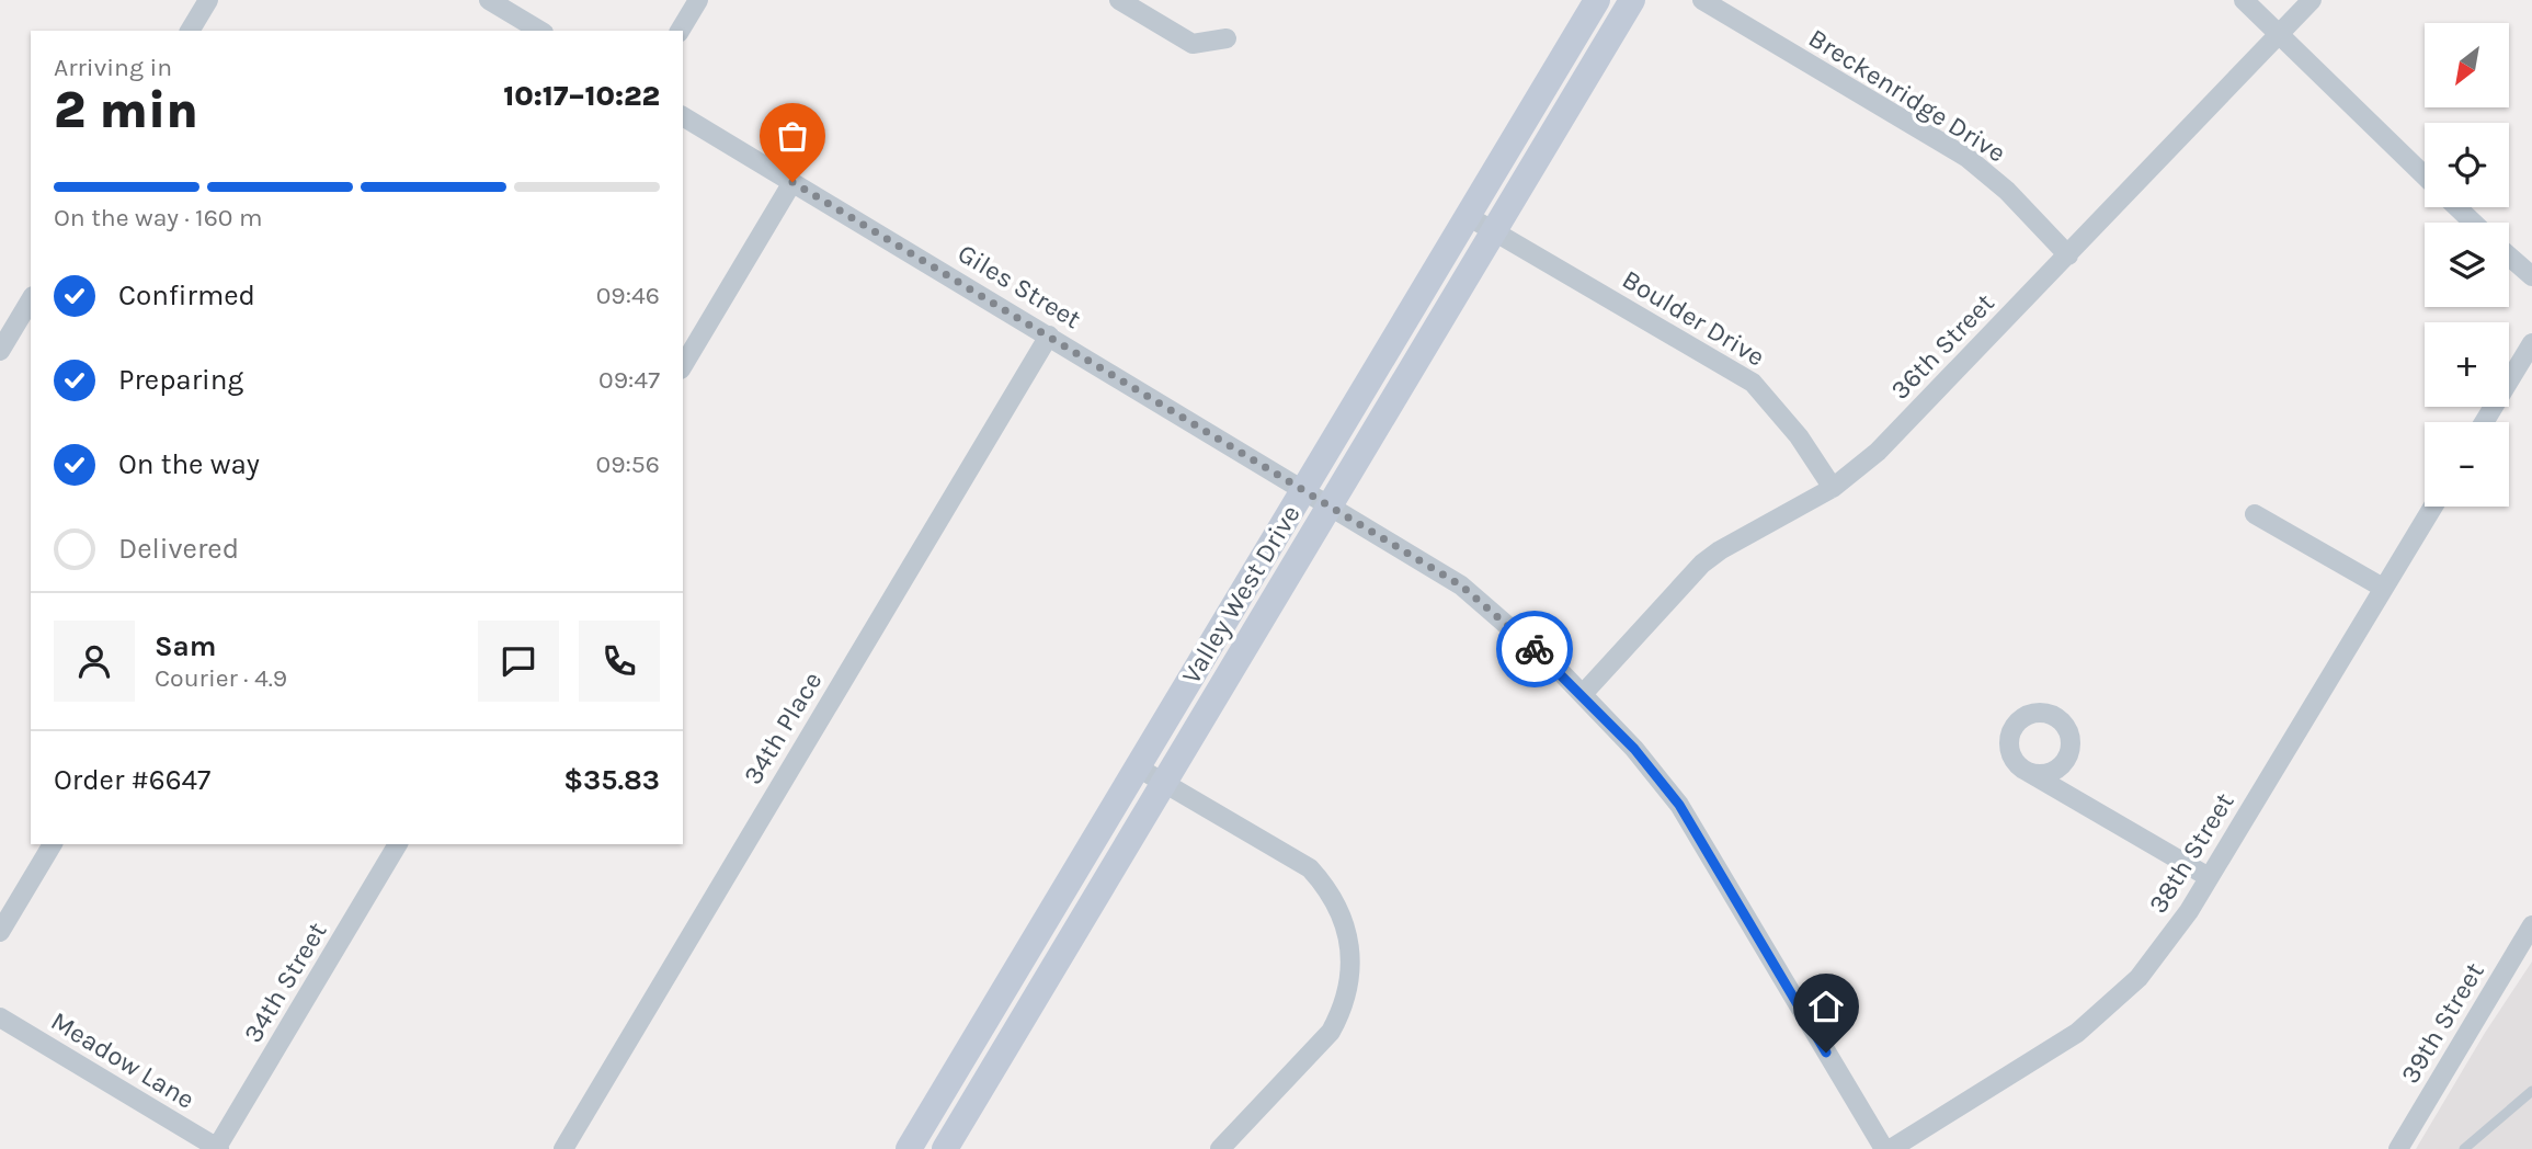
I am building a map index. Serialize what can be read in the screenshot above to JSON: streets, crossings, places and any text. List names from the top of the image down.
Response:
{
  "streets": {
    "main road": ["Valley West Drive"],
    "street": [
      "Breckenridge Drive",
      "Giles Street",
      "Boulder Drive",
      "36th Street",
      "34th Place",
      "38th Street",
      "34th Street",
      "39th Street",
      "Meadow Lane"
    ]
  },
  "crossings": [
    ["Breckenridge Drive", "36th Street"],
    ["Giles Street", "36th Street"],
    ["Giles Street", "Valley West Drive"],
    ["Giles Street", "34th Place"],
    ["Boulder Drive", "36th Street"],
    ["Boulder Drive", "Valley West Drive"],
    ["34th Street", "Meadow Lane"]
  ],
  "north": "bottom left",
  "page": {
    "map_buttons": ["+", "−"],
    "heading": ["2 min", "Arriving in", "10:17–10:22"],
    "panel": [
      "Sam",
      "Courier · 4.9",
      "Order #6647",
      "$35.83"
    ],
    "bar": "On the way · 160 m",
    "list": [
      ["Confirmed", "09:46"],
      ["Preparing", "09:47"],
      ["On the way", "09:56"],
      "Delivered"
    ]
  }
}
